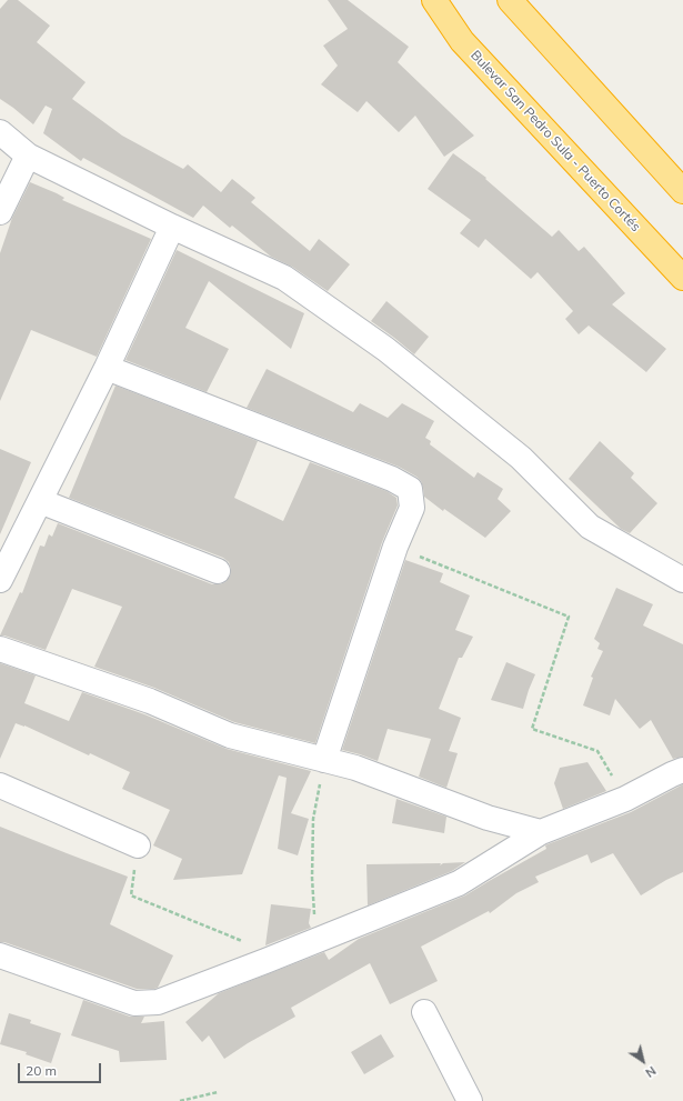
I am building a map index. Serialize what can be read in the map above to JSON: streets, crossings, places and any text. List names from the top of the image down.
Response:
{
  "streets": {
    "highway": ["Bulevar San Pedro Sula - Puerto Cortés"]
  },
  "scale_bar": "20 m",
  "north": "bottom right"
}
